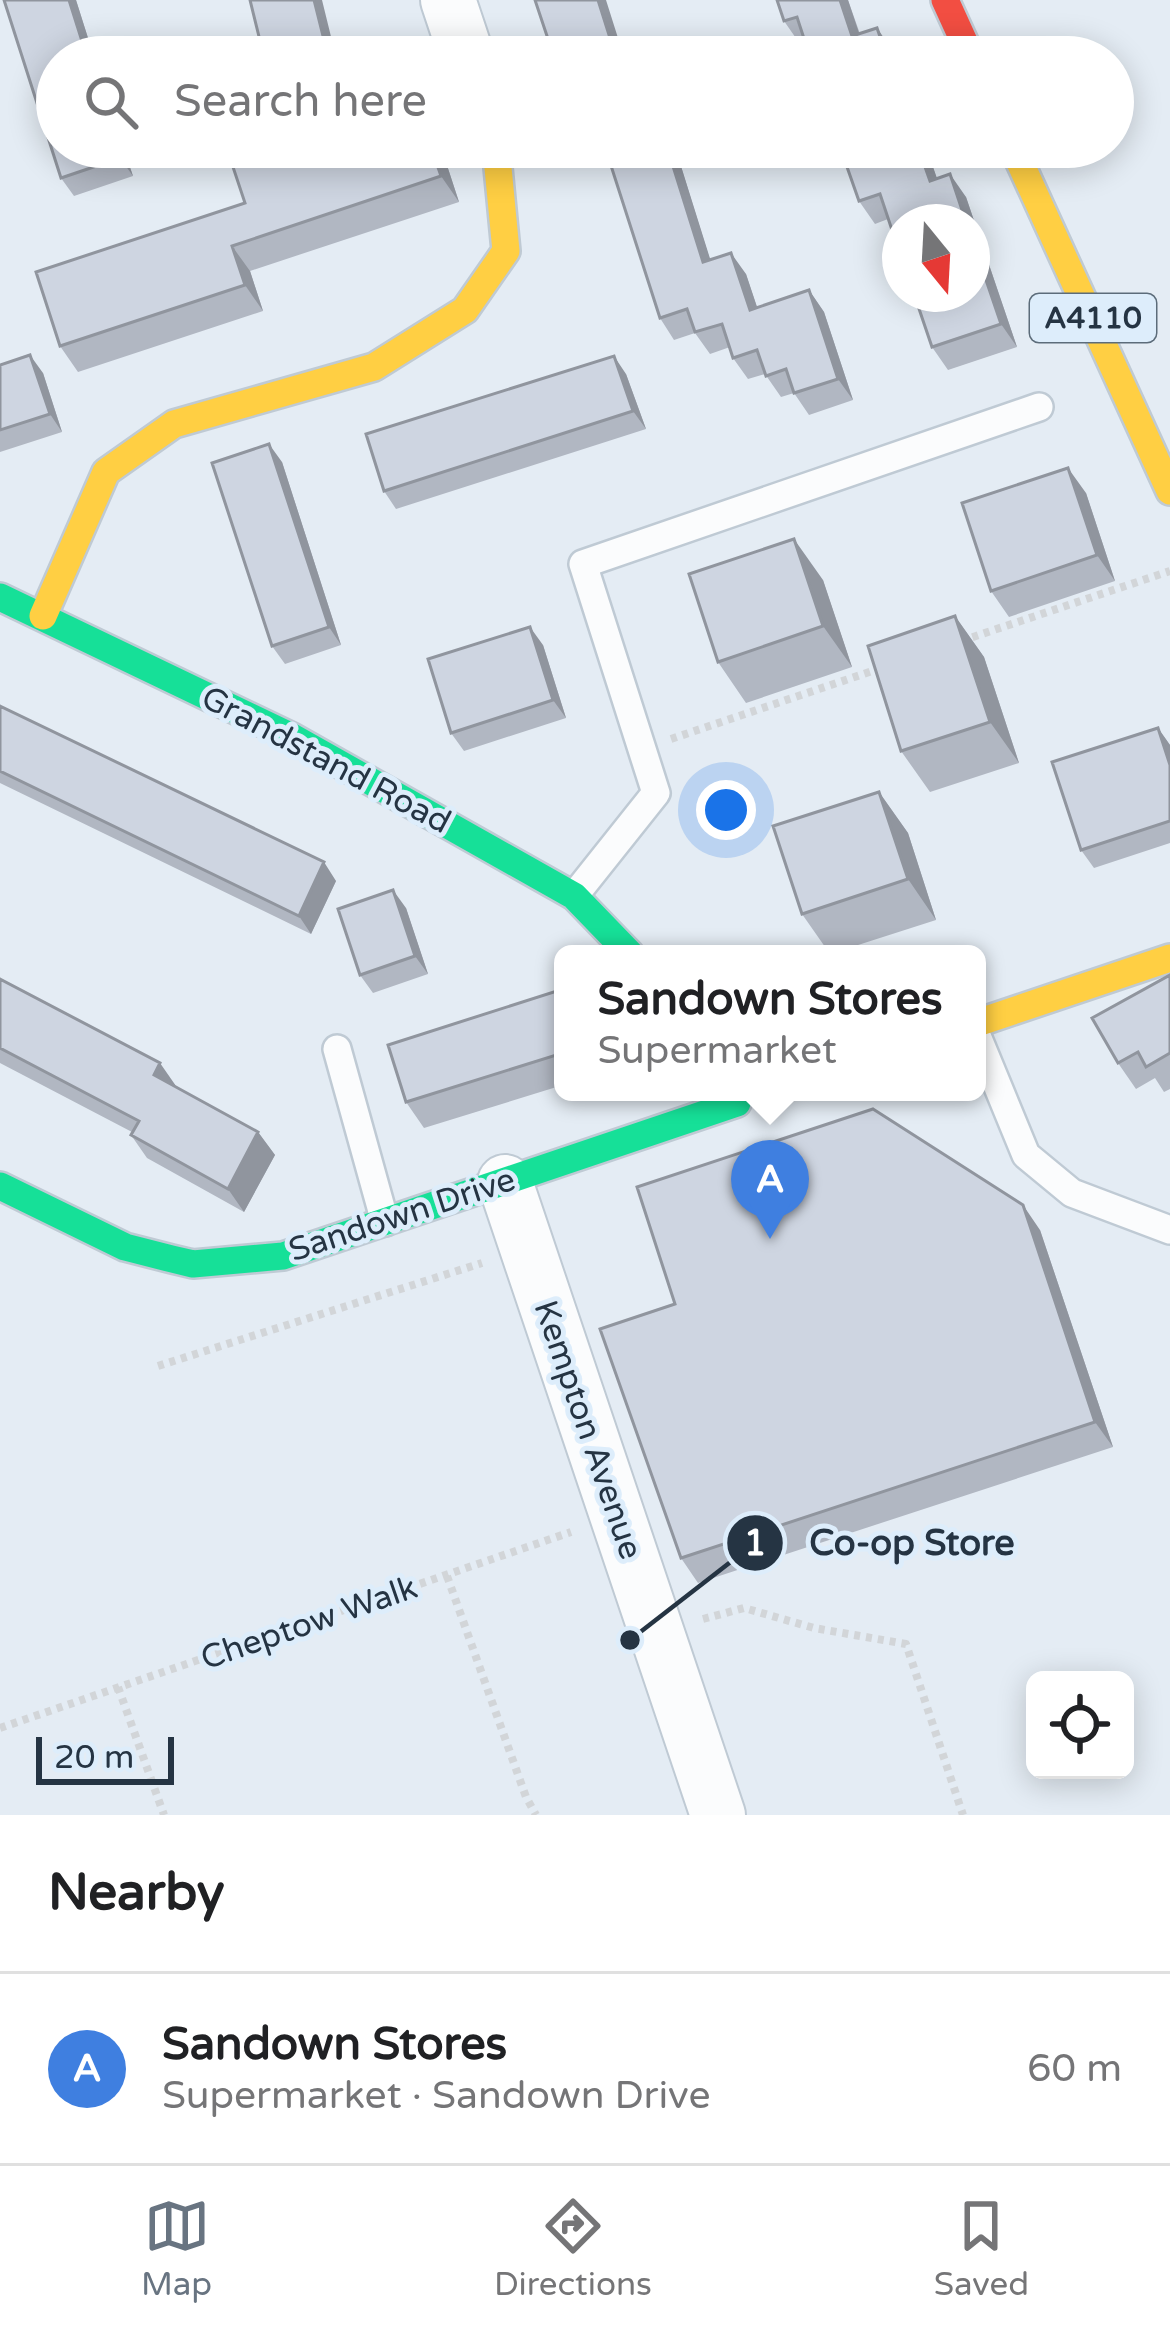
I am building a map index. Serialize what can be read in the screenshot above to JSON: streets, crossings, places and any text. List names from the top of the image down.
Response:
{
  "streets": {
    "street": [
      "A4110",
      "Grandstand Road",
      "Sandown Drive",
      "Kempton Avenue"
    ],
    "path": ["Cheptow Walk"]
  },
  "crossings": [
    ["Sandown Drive", "Kempton Avenue"],
    ["Kempton Avenue", "Cheptow Walk"]
  ],
  "places": ["Co-op Store"],
  "scale_bar": "20 m",
  "north": "bottom",
  "page": {
    "search": "Search here",
    "popup": ["Sandown Stores", "Supermarket"],
    "pins": "A",
    "scale": "20 m",
    "heading": "Nearby",
    "list": [
      {
        "mark": "A",
        "name": "Sandown Stores",
        "note": "Supermarket · Sandown Drive",
        "value": "60 m"
      }
    ],
    "nav": ["Map", "Directions", "Saved"]
  }
}
